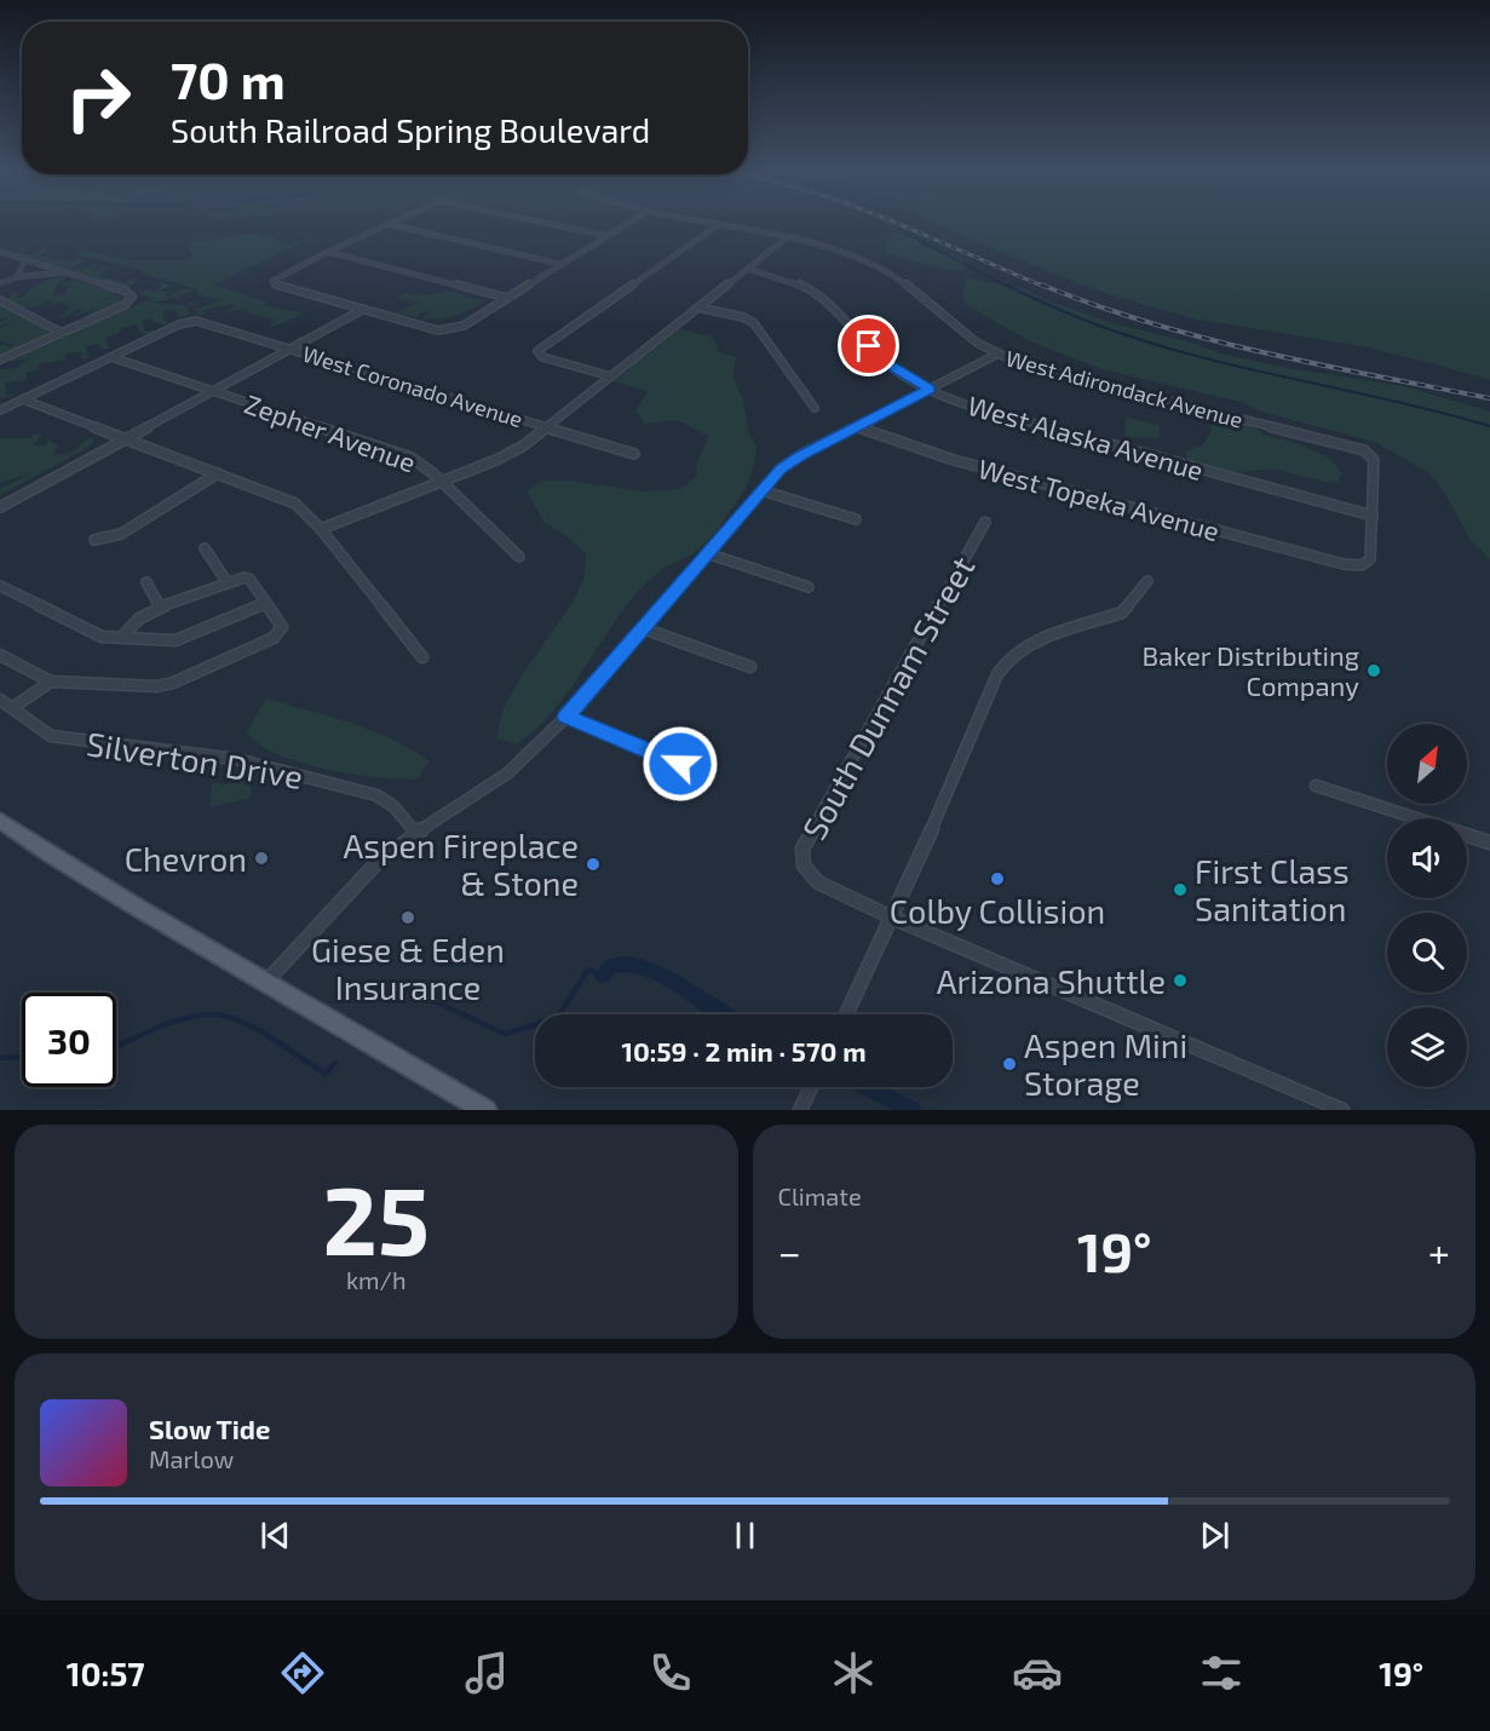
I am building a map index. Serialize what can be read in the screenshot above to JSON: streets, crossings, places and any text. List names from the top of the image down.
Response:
{
  "streets": {
    "street": [
      "West Coronado Avenue",
      "West Adirondack Avenue",
      "Zepher Avenue",
      "West Alaska Avenue",
      "West Topeka Avenue",
      "South Dunnam Street",
      "Silverton Drive"
    ]
  },
  "crossings": [
    ["West Coronado Avenue", "Zepher Avenue"],
    ["West Adirondack Avenue", "West Alaska Avenue"],
    ["West Adirondack Avenue", "West Topeka Avenue"],
    ["West Alaska Avenue", "West Topeka Avenue"]
  ],
  "places": [
    "Baker Distributing Company",
    "Chevron",
    "Aspen Fireplace & Stone",
    "Colby Collision",
    "First Class Sanitation",
    "Giese & Eden Insurance",
    "Arizona Shuttle",
    "Aspen Mini Storage"
  ],
  "north": "top right",
  "page": {
    "turn": ["70 m", "South Railroad Spring Boulevard"],
    "limit": "30",
    "trip": "10:59 · 2 min · 570 m",
    "tile": [
      ["25", "km/h"],
      "Climate"
    ],
    "heat": ["−", "19°", "+"],
    "song": ["Slow Tide", "Marlow"],
    "tabs": ["10:57", "19°"]
  }
}
